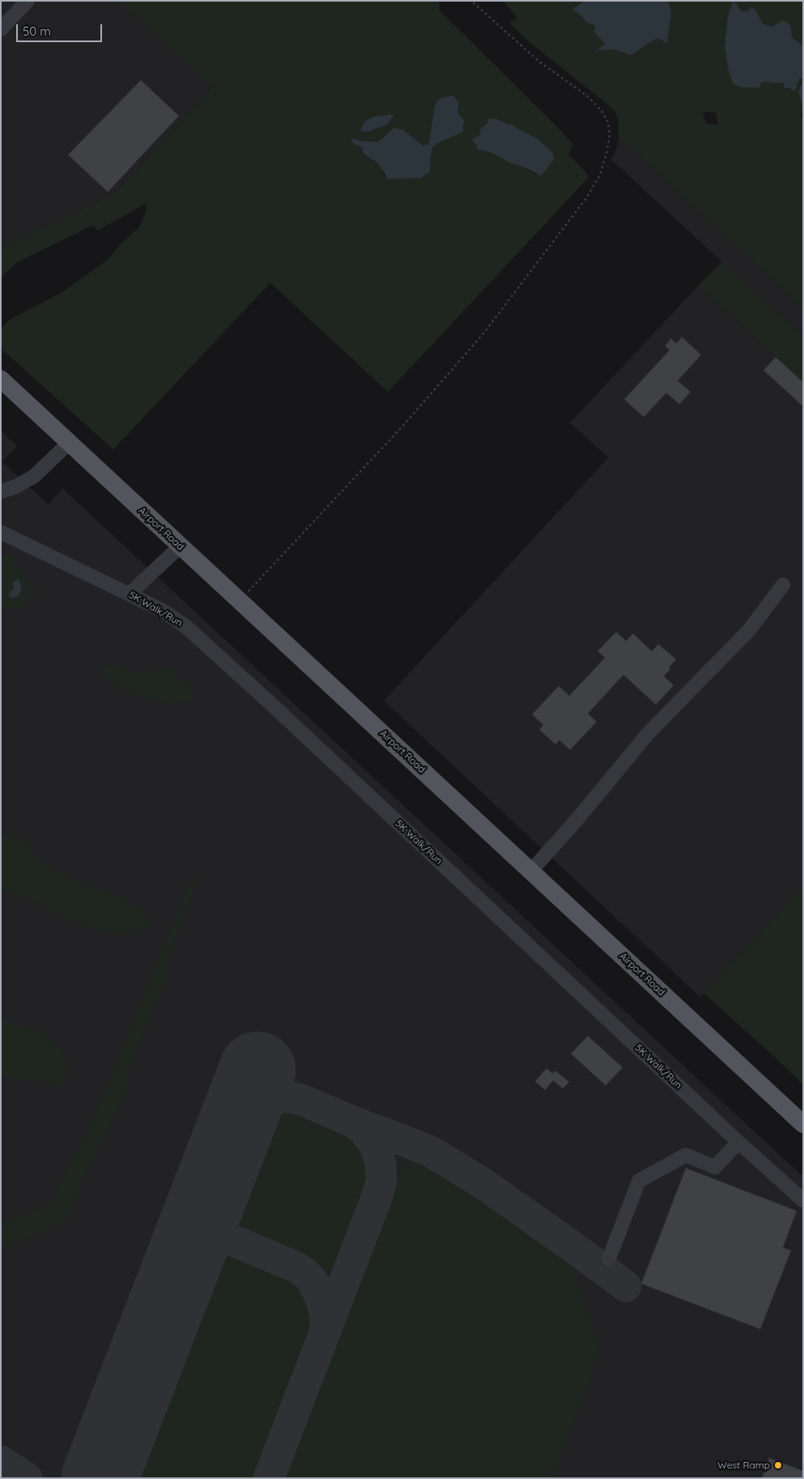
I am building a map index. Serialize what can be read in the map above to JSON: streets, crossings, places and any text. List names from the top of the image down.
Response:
{
  "streets": {
    "main road": ["Airport Road"],
    "lane": ["5K Walk/Run"]
  },
  "places": ["West Ramp"],
  "scale_bar": "50 m"
}
